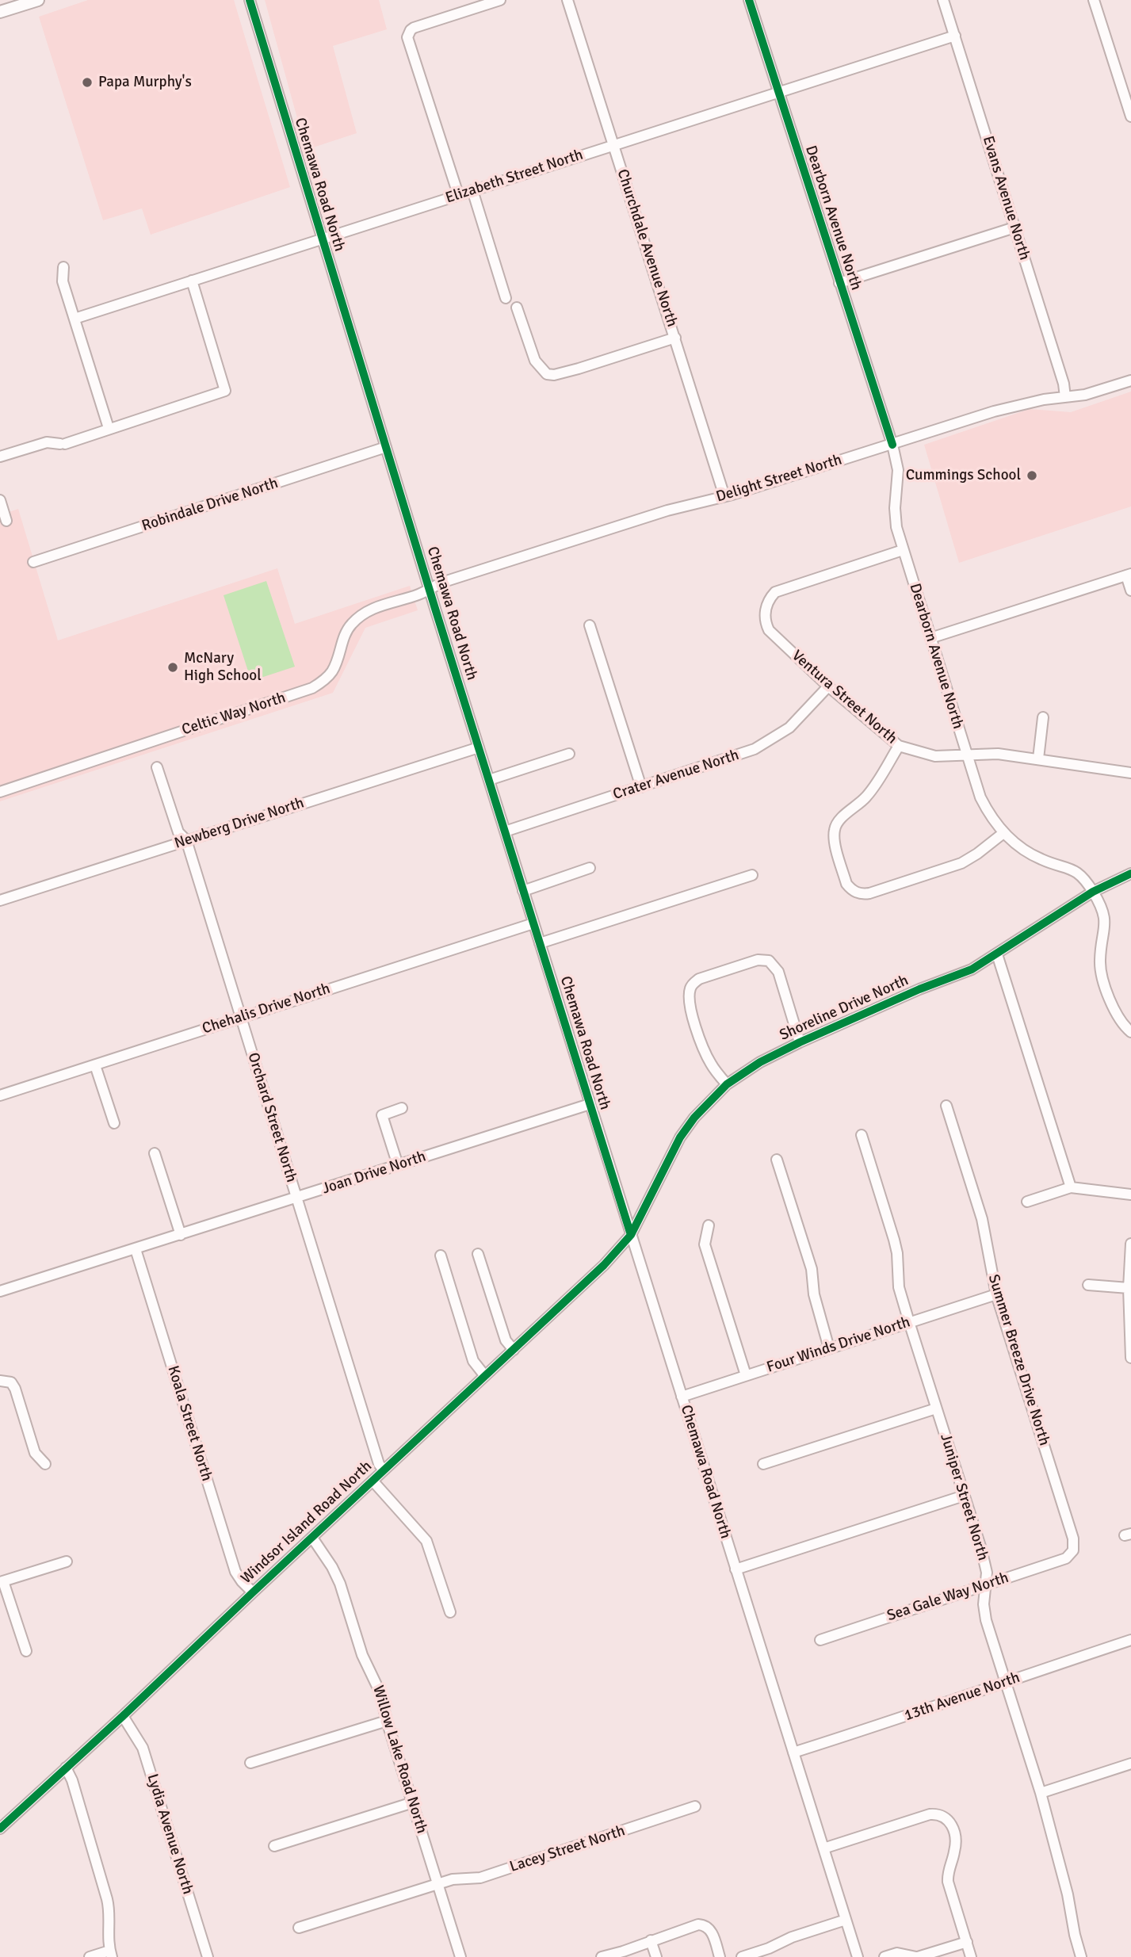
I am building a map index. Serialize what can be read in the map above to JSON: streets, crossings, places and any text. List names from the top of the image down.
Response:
{
  "streets": {
    "street": [
      "Elizabeth Street North",
      "Chemawa Road North",
      "Evans Avenue North",
      "Dearborn Avenue North",
      "Churchdale Avenue North",
      "Delight Street North",
      "Robindale Drive North",
      "Ventura Street North",
      "Celtic Way North",
      "Crater Avenue North",
      "Newberg Drive North",
      "Shoreline Drive North",
      "Chehalis Drive North",
      "Orchard Street North",
      "Joan Drive North",
      "Four Winds Drive North",
      "Summer Breeze Drive North",
      "Koala Street North",
      "Juniper Street North",
      "Windsor Island Road North",
      "Sea Gale Way North",
      "13th Avenue North",
      "Willow Lake Road North",
      "Lydia Avenue North",
      "Lacey Street North"
    ]
  },
  "crossings": [
    ["Elizabeth Street North", "Chemawa Road North"],
    ["Elizabeth Street North", "Evans Avenue North"],
    ["Elizabeth Street North", "Dearborn Avenue North"],
    ["Elizabeth Street North", "Churchdale Avenue North"],
    ["Chemawa Road North", "Delight Street North"],
    ["Chemawa Road North", "Robindale Drive North"],
    ["Chemawa Road North", "Celtic Way North"],
    ["Chemawa Road North", "Crater Avenue North"],
    ["Chemawa Road North", "Newberg Drive North"],
    ["Chemawa Road North", "Shoreline Drive North"],
    ["Chemawa Road North", "Chehalis Drive North"],
    ["Chemawa Road North", "Joan Drive North"],
    ["Chemawa Road North", "Four Winds Drive North"],
    ["Chemawa Road North", "Windsor Island Road North"],
    ["Chemawa Road North", "13th Avenue North"],
    ["Evans Avenue North", "Delight Street North"],
    ["Dearborn Avenue North", "Delight Street North"],
    ["Dearborn Avenue North", "Ventura Street North"],
    ["Dearborn Avenue North", "Shoreline Drive North"],
    ["Churchdale Avenue North", "Delight Street North"],
    ["Delight Street North", "Celtic Way North"],
    ["Ventura Street North", "Crater Avenue North"],
    ["Newberg Drive North", "Orchard Street North"],
    ["Shoreline Drive North", "Windsor Island Road North"],
    ["Chehalis Drive North", "Orchard Street North"],
    ["Orchard Street North", "Joan Drive North"],
    ["Orchard Street North", "Windsor Island Road North"],
    ["Joan Drive North", "Koala Street North"],
    ["Four Winds Drive North", "Summer Breeze Drive North"],
    ["Four Winds Drive North", "Juniper Street North"],
    ["Summer Breeze Drive North", "Sea Gale Way North"],
    ["Koala Street North", "Windsor Island Road North"],
    ["Juniper Street North", "Sea Gale Way North"],
    ["Juniper Street North", "13th Avenue North"],
    ["Windsor Island Road North", "Willow Lake Road North"],
    ["Windsor Island Road North", "Lydia Avenue North"],
    ["Willow Lake Road North", "Lacey Street North"]
  ],
  "places": ["Papa Murphy's", "Cummings School", "McNary High School"]
}
